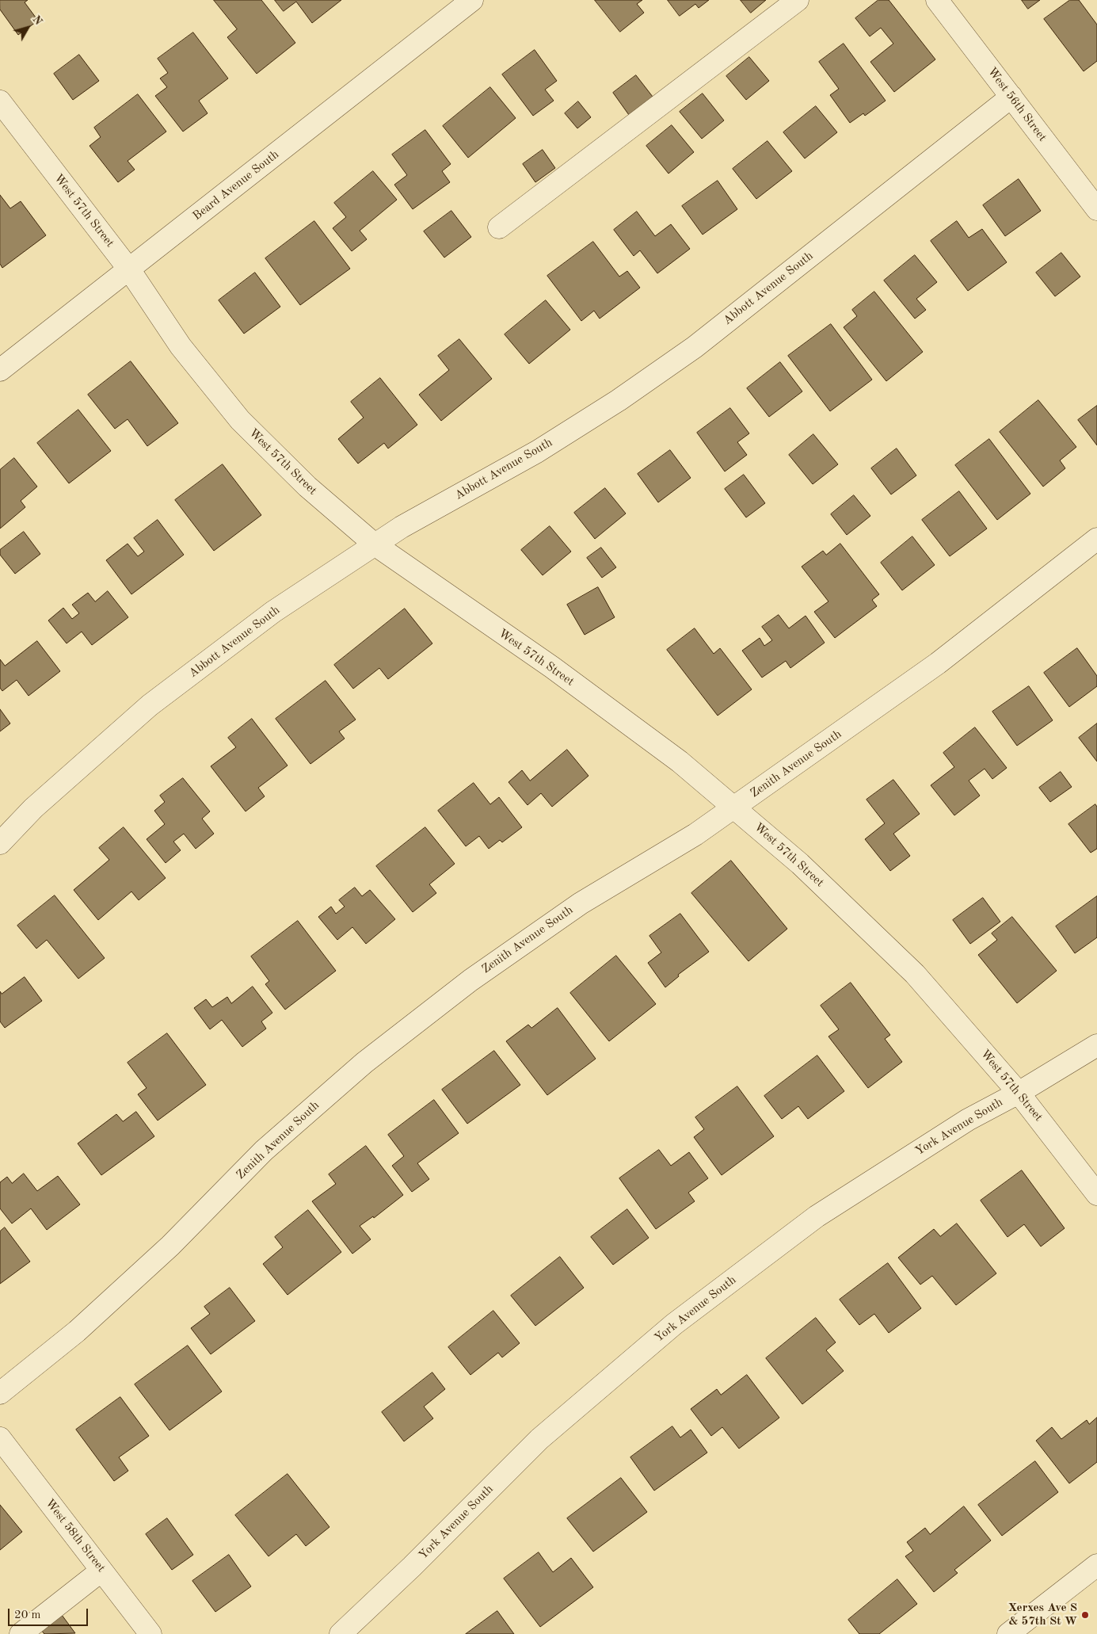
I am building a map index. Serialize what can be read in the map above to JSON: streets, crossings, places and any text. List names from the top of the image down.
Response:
{
  "streets": {
    "street": [
      "West 56th Street",
      "Beard Avenue South",
      "West 57th Street",
      "Abbott Avenue South",
      "Zenith Avenue South",
      "York Avenue South",
      "West 58th Street"
    ]
  },
  "crossings": [
    ["West 56th Street", "Abbott Avenue South"],
    ["Beard Avenue South", "West 57th Street"],
    ["West 57th Street", "Abbott Avenue South"],
    ["West 57th Street", "Zenith Avenue South"],
    ["West 57th Street", "York Avenue South"]
  ],
  "places": ["Xerxes Ave S & 57th St W"],
  "scale_bar": "20 m",
  "north": "top right"
}
